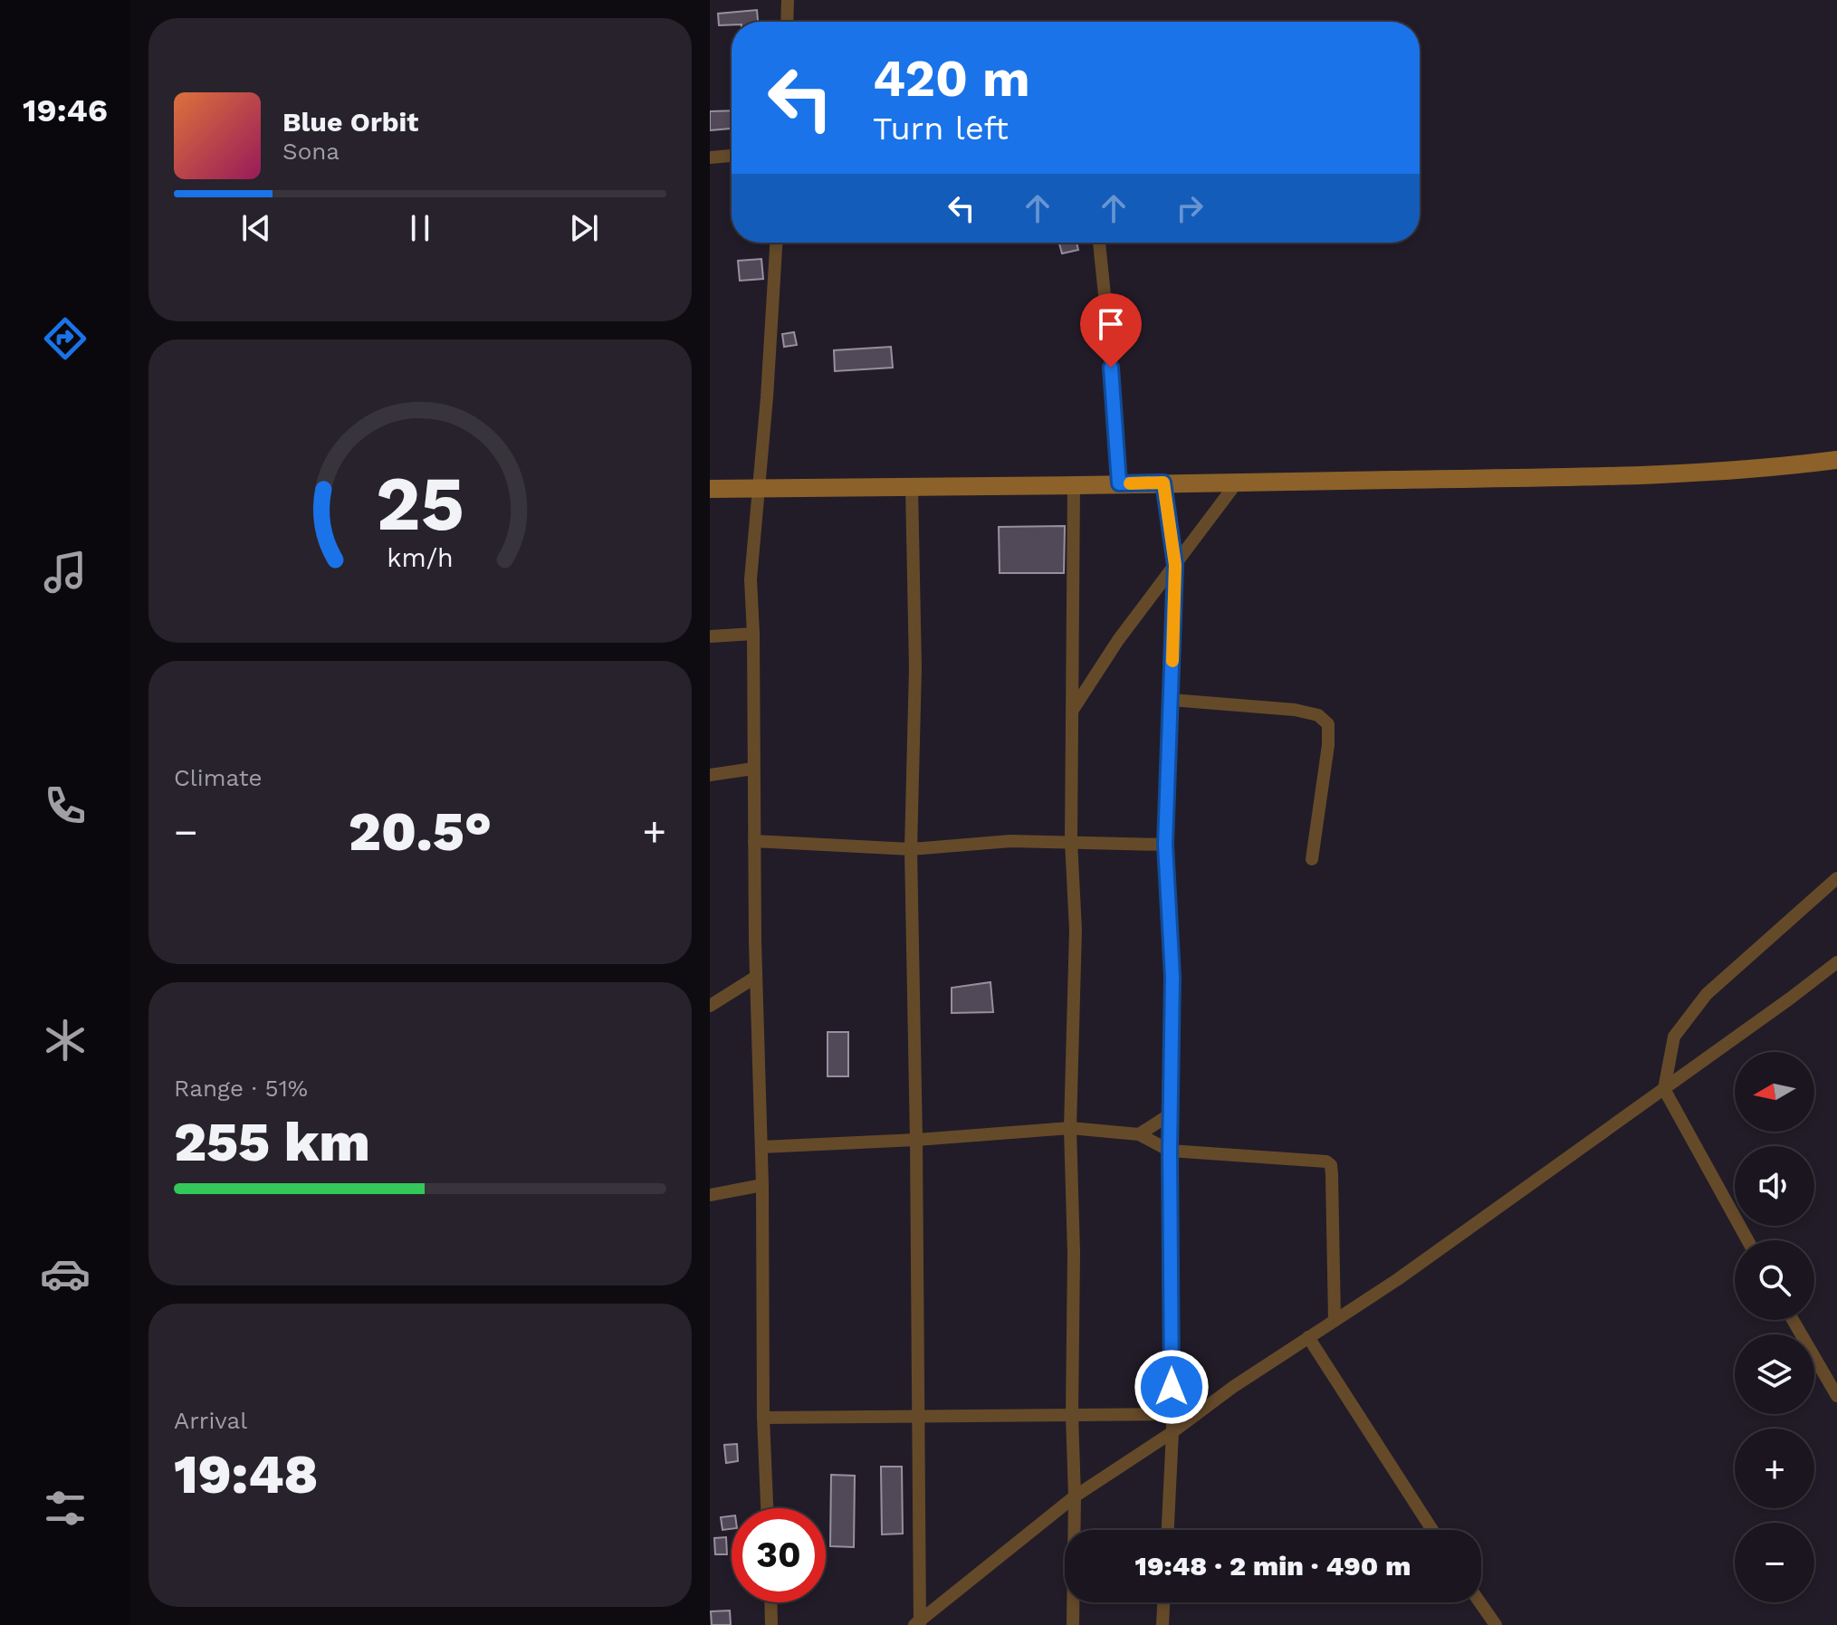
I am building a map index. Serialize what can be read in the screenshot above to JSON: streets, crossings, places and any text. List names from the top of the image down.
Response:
{
  "north": "left",
  "page": {
    "tabs": "19:46",
    "turn": ["420 m", "Turn left"],
    "song": ["Blue Orbit", "Sona"],
    "tile": [
      "Climate",
      ["Range · 51%", "255 km"],
      ["Arrival", "19:48"]
    ],
    "heat": ["−", "20.5°", "+"],
    "map_buttons": ["+", "−"],
    "limit": "30",
    "trip": "19:48 · 2 min · 490 m",
    "gauge": ["25", "km/h"]
  }
}
